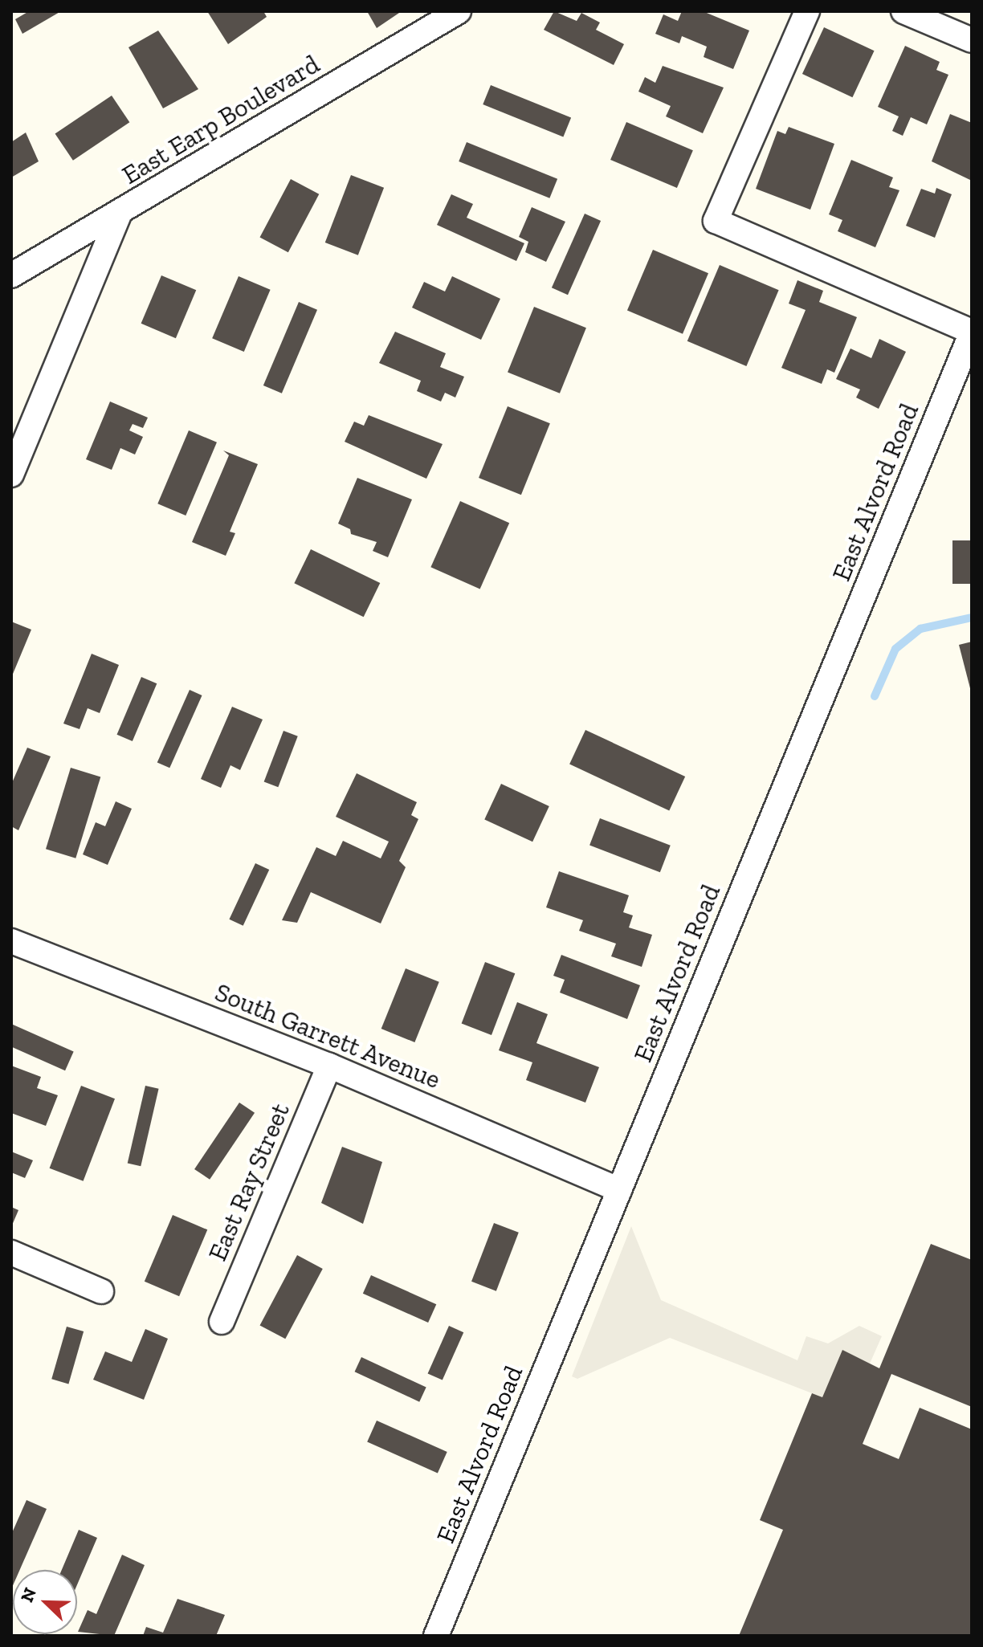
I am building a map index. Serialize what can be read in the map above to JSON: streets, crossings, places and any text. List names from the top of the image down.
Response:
{
  "streets": {
    "street": [
      "East Earp Boulevard",
      "East Alvord Road",
      "South Garrett Avenue",
      "East Ray Street"
    ]
  },
  "crossings": [
    ["East Alvord Road", "South Garrett Avenue"],
    ["South Garrett Avenue", "East Ray Street"]
  ],
  "north": "top left"
}
